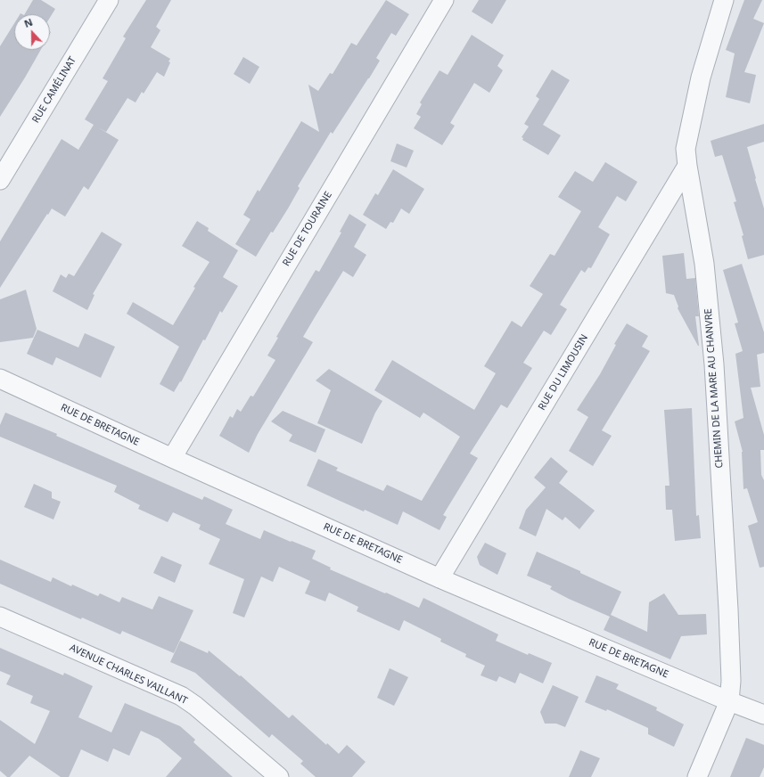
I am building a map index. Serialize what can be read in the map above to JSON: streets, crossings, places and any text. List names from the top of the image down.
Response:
{
  "streets": {
    "street": [
      "RUE CAMÉLINAT",
      "RUE DE TOURAINE",
      "RUE DU LIMOUSIN",
      "CHEMIN DE LA MARE AU CHANVRE",
      "RUE DE BRETAGNE",
      "AVENUE CHARLES VAILLANT"
    ]
  },
  "crossings": [
    ["RUE DE TOURAINE", "RUE DE BRETAGNE"],
    ["RUE DU LIMOUSIN", "CHEMIN DE LA MARE AU CHANVRE"],
    ["RUE DU LIMOUSIN", "RUE DE BRETAGNE"],
    ["CHEMIN DE LA MARE AU CHANVRE", "RUE DE BRETAGNE"]
  ],
  "north": "top"
}
